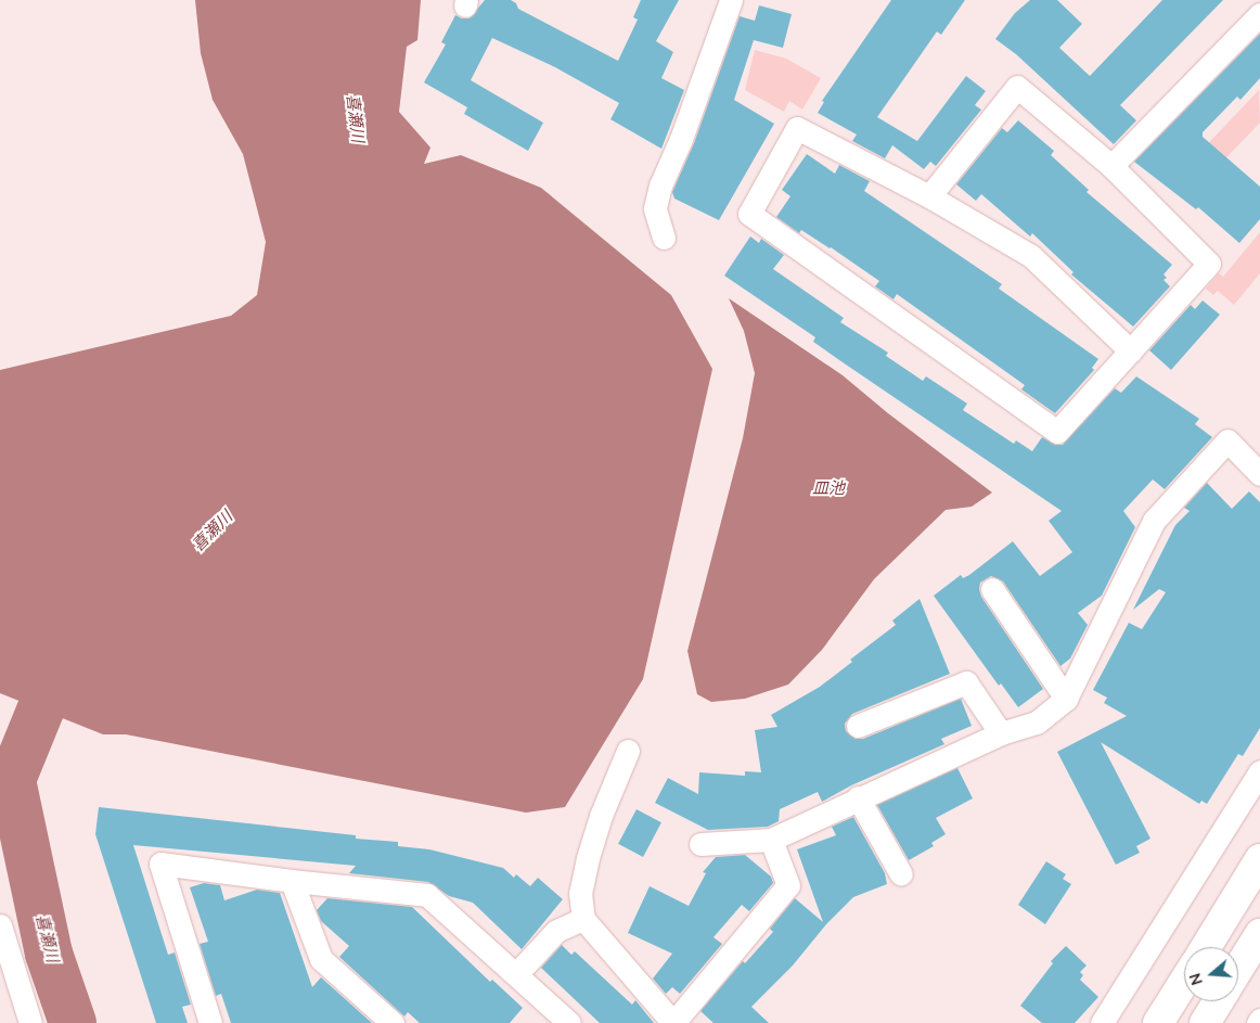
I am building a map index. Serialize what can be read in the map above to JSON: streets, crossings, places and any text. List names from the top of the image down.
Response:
{
  "water": ["喜瀬川", "皿池"],
  "north": "left"
}
